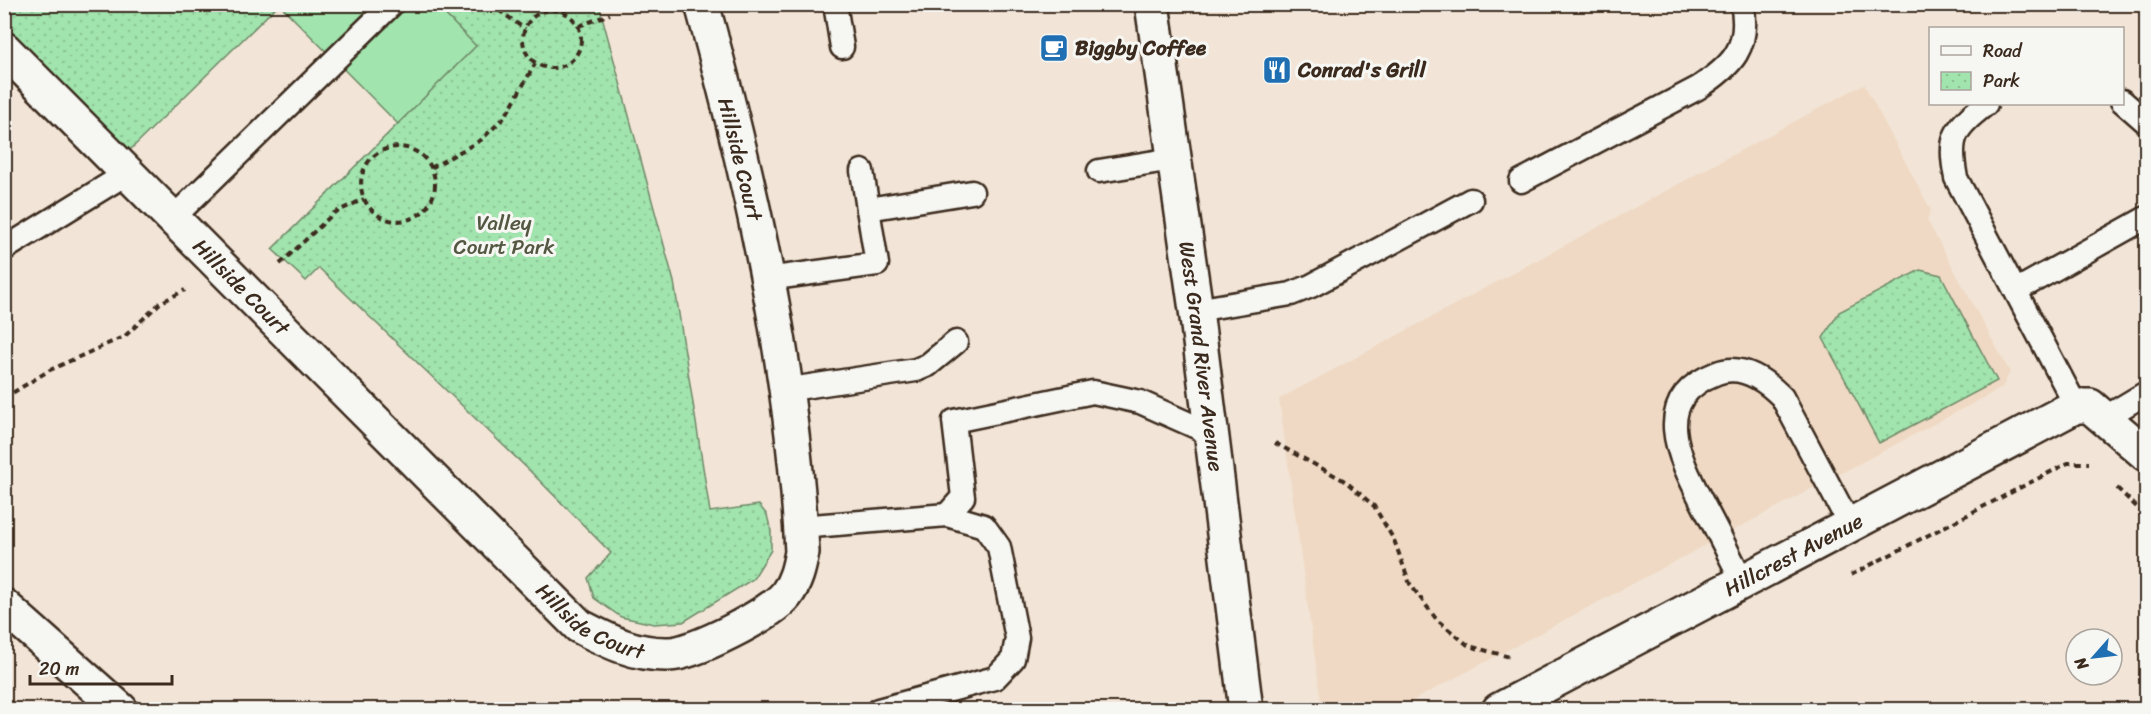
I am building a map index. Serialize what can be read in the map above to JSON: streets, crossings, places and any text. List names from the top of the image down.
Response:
{
  "streets": {
    "street": ["Hillside Court", "West Grand River Avenue", "Hillcrest Avenue"]
  },
  "parks": ["Valley Court Park"],
  "places": {
    "cafe": ["Biggby Coffee"],
    "restaurant": ["Conrad's Grill"]
  },
  "legend": ["Road", "Park"],
  "scale_bar": "20 m",
  "north": "bottom left"
}
